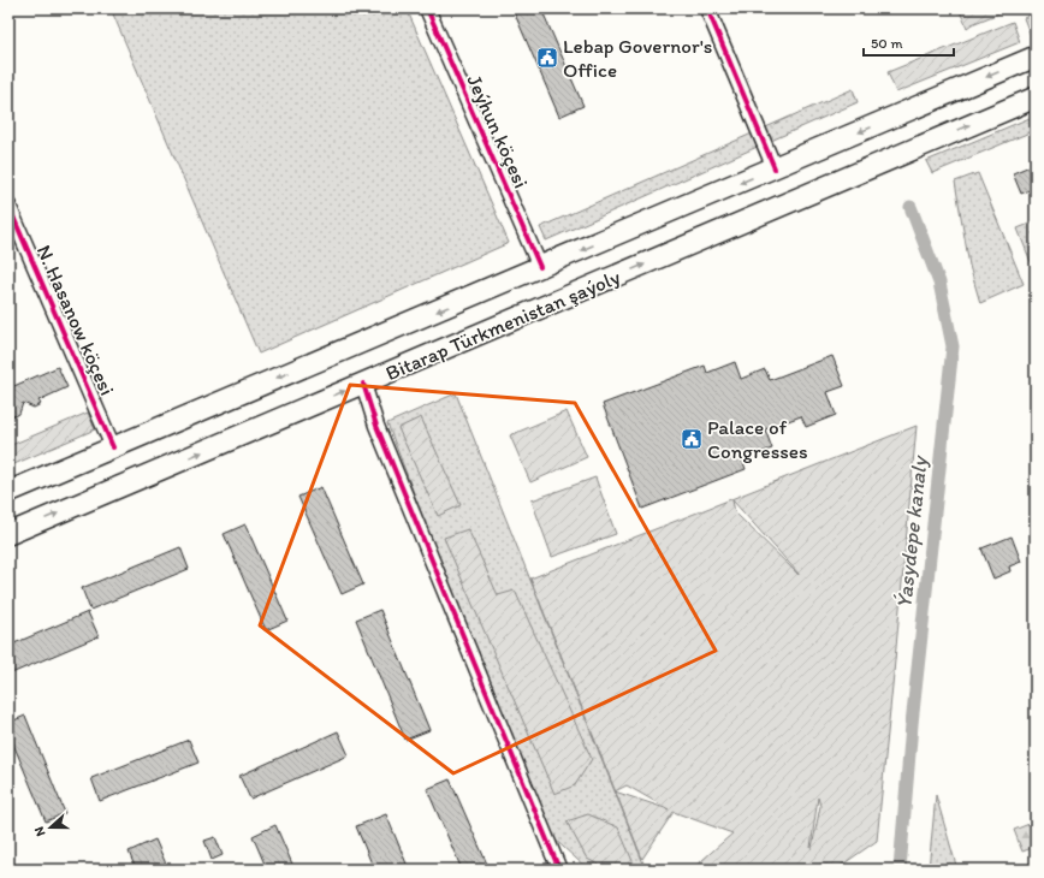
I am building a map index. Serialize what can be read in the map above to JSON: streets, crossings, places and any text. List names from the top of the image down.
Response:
{
  "streets": {
    "main road": ["Bitarap Türkmenistan şaýoly"],
    "street": ["Jeýhun köçesi", "N. Hasanow köçesi"]
  },
  "crossings": [
    ["Jeýhun köçesi", "Bitarap Türkmenistan şaýoly"],
    ["N. Hasanow köçesi", "Bitarap Türkmenistan şaýoly"]
  ],
  "water": ["Ýasydepe kanaly"],
  "places": {
    "public building": ["Lebap Governor's Office", "Palace of Congresses"]
  },
  "scale_bar": "50 m",
  "north": "left"
}
